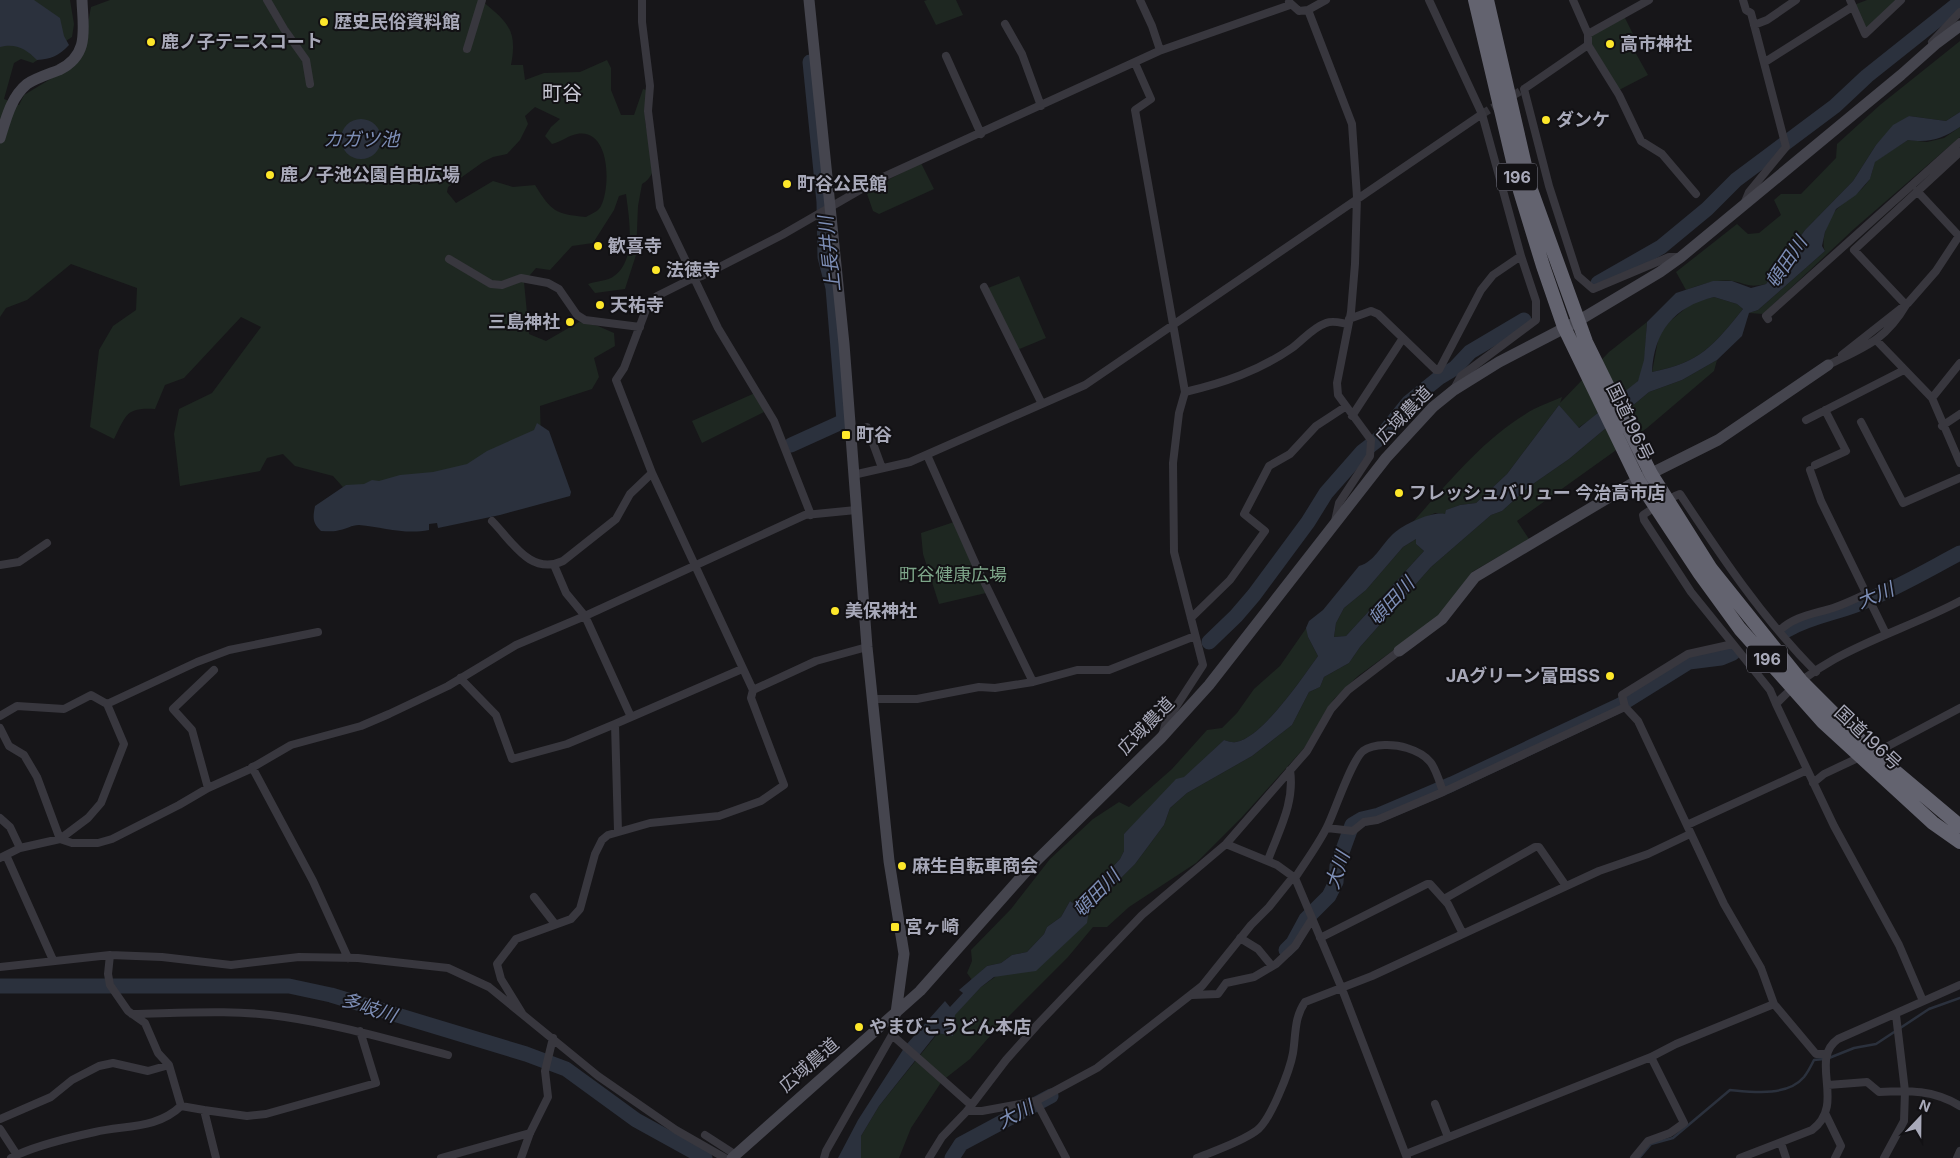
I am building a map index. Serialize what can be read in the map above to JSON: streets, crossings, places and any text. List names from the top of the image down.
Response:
{
  "streets": {
    "highway": ["196", "国道196号"],
    "street": ["広域農道"]
  },
  "crossings": [
    ["広域農道", "国道196号"]
  ],
  "districts": ["町谷"],
  "water": [
    "カガツ池",
    "上長井川",
    "頓田川",
    "大川",
    "多岐川"
  ],
  "parks": ["町谷健康広場"],
  "places": {
    "other": [
      "歴史民俗資料館",
      "鹿ノ子テニスコート",
      "高市神社",
      "ダンケ",
      "鹿ノ子池公園自由広場",
      "町谷公民館",
      "歓喜寺",
      "法徳寺",
      "天祐寺",
      "三島神社",
      "フレッシュバリュー 今治高市店",
      "美保神社",
      "JAグリーン富田SS",
      "麻生自転車商会",
      "やまびこうどん本店"
    ],
    "transit": ["町谷", "宮ヶ崎"]
  },
  "north": "top"
}
